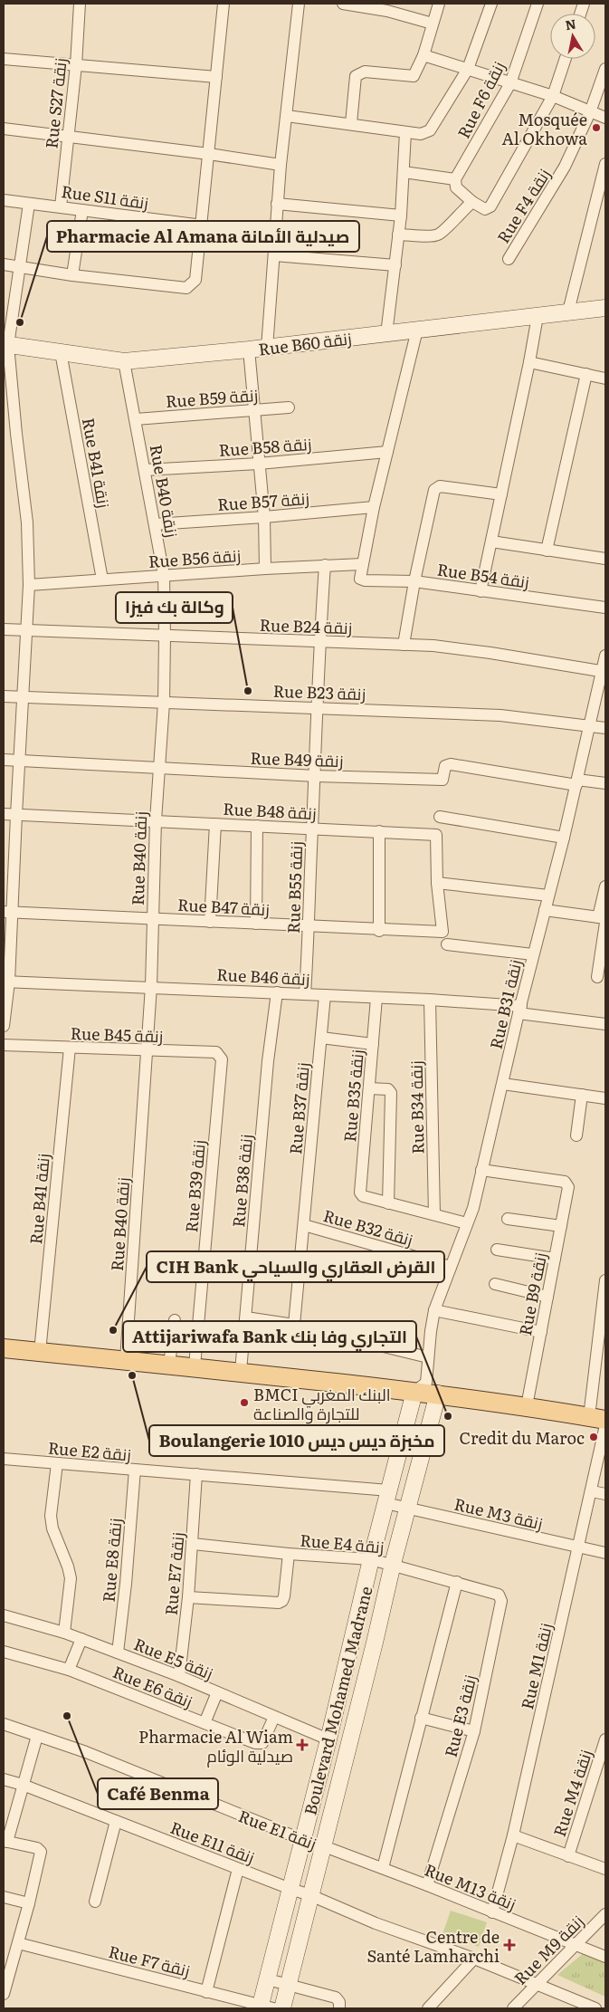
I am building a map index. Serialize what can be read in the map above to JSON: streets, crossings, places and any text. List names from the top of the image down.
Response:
{
  "streets": {
    "street": [
      "Rue F6 زنقة",
      "Rue S27 زنقة",
      "Rue S11 زنقة",
      "Rue F4 زنقة",
      "Rue B60 زنقة",
      "Rue B59 زنقة",
      "Rue B58 زنقة",
      "Rue B41 زنقة",
      "Rue B40 زنقة",
      "Rue B57 زنقة",
      "Rue B56 زنقة",
      "Rue B54 زنقة",
      "Rue B24 زنقة",
      "Rue B23 زنقة",
      "Rue B49 زنقة",
      "Rue B48 زنقة",
      "Rue B55 زنقة",
      "Rue B47 زنقة",
      "Rue B46 زنقة",
      "Rue B31 زنقة",
      "Rue B45 زنقة",
      "Rue B35 زنقة",
      "Rue B34 زنقة",
      "Rue B37 زنقة",
      "Rue B38 زنقة",
      "Rue B39 زنقة",
      "Rue B32 زنقة",
      "Rue B9 زنقة",
      "Rue E2 زنقة",
      "Rue M3 زنقة",
      "Rue E4 زنقة",
      "Rue E8 زنقة",
      "Rue E7 زنقة",
      "Rue E5 زنقة",
      "Rue M1 زنقة",
      "Rue E6 زنقة",
      "Boulevard Mohamed Madrane",
      "Rue E3 زنقة",
      "Rue M4 زنقة",
      "Rue E1 زنقة",
      "Rue E11 زنقة",
      "Rue M13 زنقة",
      "Rue M9 زنقة",
      "Rue F7 زنقة"
    ]
  },
  "crossings": [
    ["Rue S27 زنقة", "Rue S11 زنقة"],
    ["Rue B60 زنقة", "Rue B41 زنقة"],
    ["Rue B60 زنقة", "Rue B40 زنقة"],
    ["Rue B59 زنقة", "Rue B40 زنقة"],
    ["Rue B58 زنقة", "Rue B40 زنقة"],
    ["Rue B41 زنقة", "Rue B56 زنقة"],
    ["Rue B41 زنقة", "Rue B45 زنقة"],
    ["Rue B40 زنقة", "Rue B57 زنقة"],
    ["Rue B40 زنقة", "Rue B56 زنقة"],
    ["Rue B40 زنقة", "Rue B24 زنقة"],
    ["Rue B40 زنقة", "Rue B23 زنقة"],
    ["Rue B40 زنقة", "Rue B49 زنقة"],
    ["Rue B40 زنقة", "Rue B48 زنقة"],
    ["Rue B40 زنقة", "Rue B47 زنقة"],
    ["Rue B40 زنقة", "Rue B46 زنقة"],
    ["Rue B40 زنقة", "Rue B45 زنقة"],
    ["Rue B56 زنقة", "Rue B54 زنقة"],
    ["Rue B56 زنقة", "Rue B55 زنقة"],
    ["Rue B24 زنقة", "Rue B55 زنقة"],
    ["Rue B24 زنقة", "Rue B31 زنقة"],
    ["Rue B23 زنقة", "Rue B55 زنقة"],
    ["Rue B23 زنقة", "Rue B31 زنقة"],
    ["Rue B49 زنقة", "Rue B55 زنقة"],
    ["Rue B49 زنقة", "Rue B31 زنقة"],
    ["Rue B48 زنقة", "Rue B55 زنقة"],
    ["Rue B48 زنقة", "Rue B47 زنقة"],
    ["Rue B55 زنقة", "Rue B47 زنقة"],
    ["Rue B55 زنقة", "Rue B46 زنقة"],
    ["Rue B46 زنقة", "Rue B31 زنقة"],
    ["Rue B46 زنقة", "Rue B35 زنقة"],
    ["Rue B46 زنقة", "Rue B34 زنقة"],
    ["Rue B46 زنقة", "Rue B37 زنقة"],
    ["Rue B46 زنقة", "Rue B38 زنقة"],
    ["Rue B31 زنقة", "Rue B32 زنقة"],
    ["Rue B31 زنقة", "Rue B9 زنقة"],
    ["Rue B31 زنقة", "Boulevard Mohamed Madrane"],
    ["Rue B45 زنقة", "Rue B39 زنقة"],
    ["Rue B37 زنقة", "Rue B32 زنقة"],
    ["Rue E2 زنقة", "Rue M3 زنقة"],
    ["Rue E2 زنقة", "Rue E8 زنقة"],
    ["Rue E2 زنقة", "Rue E7 زنقة"],
    ["Rue E2 زنقة", "Boulevard Mohamed Madrane"],
    ["Rue M3 زنقة", "Rue M1 زنقة"],
    ["Rue M3 زنقة", "Boulevard Mohamed Madrane"],
    ["Rue E4 زنقة", "Rue E7 زنقة"],
    ["Rue E4 زنقة", "Boulevard Mohamed Madrane"],
    ["Rue E4 زنقة", "Rue E3 زنقة"],
    ["Rue E8 زنقة", "Rue E5 زنقة"],
    ["Rue E7 زنقة", "Rue E5 زنقة"],
    ["Rue E5 زنقة", "Rue E6 زنقة"],
    ["Rue E5 زنقة", "Boulevard Mohamed Madrane"],
    ["Rue M1 زنقة", "Rue M13 زنقة"],
    ["Boulevard Mohamed Madrane", "Rue E3 زنقة"],
    ["Boulevard Mohamed Madrane", "Rue E1 زنقة"],
    ["Boulevard Mohamed Madrane", "Rue E11 زنقة"],
    ["Boulevard Mohamed Madrane", "Rue M13 زنقة"],
    ["Boulevard Mohamed Madrane", "Rue F7 زنقة"],
    ["Rue E3 زنقة", "Rue M13 زنقة"],
    ["Rue E1 زنقة", "Rue M13 زنقة"],
    ["Rue E11 زنقة", "Rue M9 زنقة"],
    ["Rue M13 زنقة", "Rue M9 زنقة"]
  ],
  "places": {
    "other": [
      "Mosquée Al Okhowa",
      "Pharmacie Al Amana صيدلية الأمانة",
      "وكالة بك فيزا",
      "CIH Bank القرض العقاري والسياحي",
      "Boulangerie 1010 مخبزة ديس ديس",
      "BMCI البنك المغربي للتجارة والصناعة",
      "Attijariwafa Bank التجاري وفا بنك",
      "Credit du Maroc",
      "Café Benma"
    ],
    "health": ["Pharmacie Al Wiam صيدلية الوئام", "Centre de Santé Lamharchi"]
  },
  "north": "top"
}
